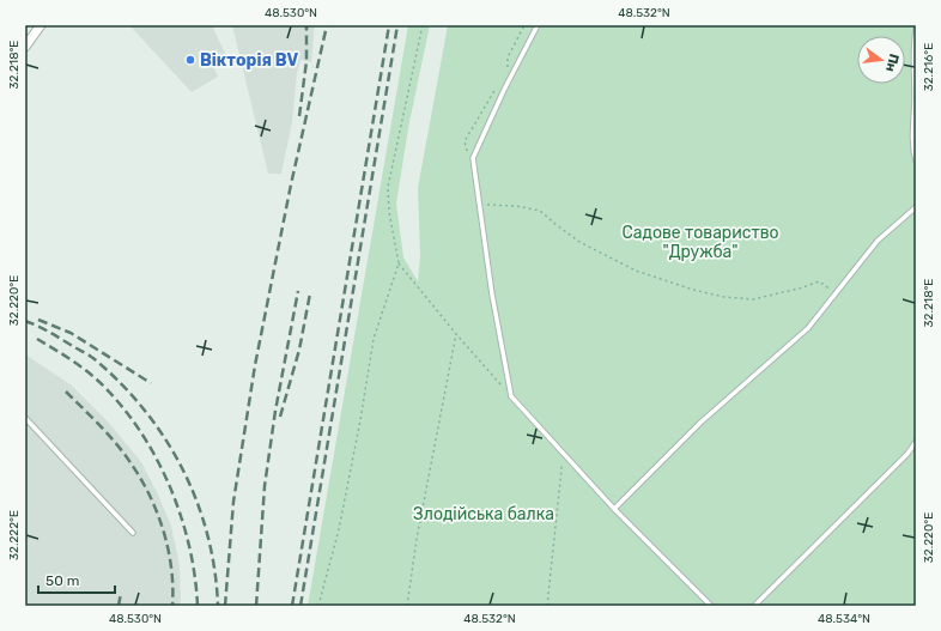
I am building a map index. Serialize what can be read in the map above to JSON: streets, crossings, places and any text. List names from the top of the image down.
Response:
{
  "parks": ["Садове товариство \"Дружба\"", "Злодійська балка"],
  "places": ["Вікторія BV"],
  "scale_bar": "50 m",
  "north": "right",
  "coordinates": [
    "48.530°N",
    "48.532°N",
    "32.218°E",
    "32.216°E",
    "32.220°E",
    "32.222°E",
    "48.534°N"
  ]
}
